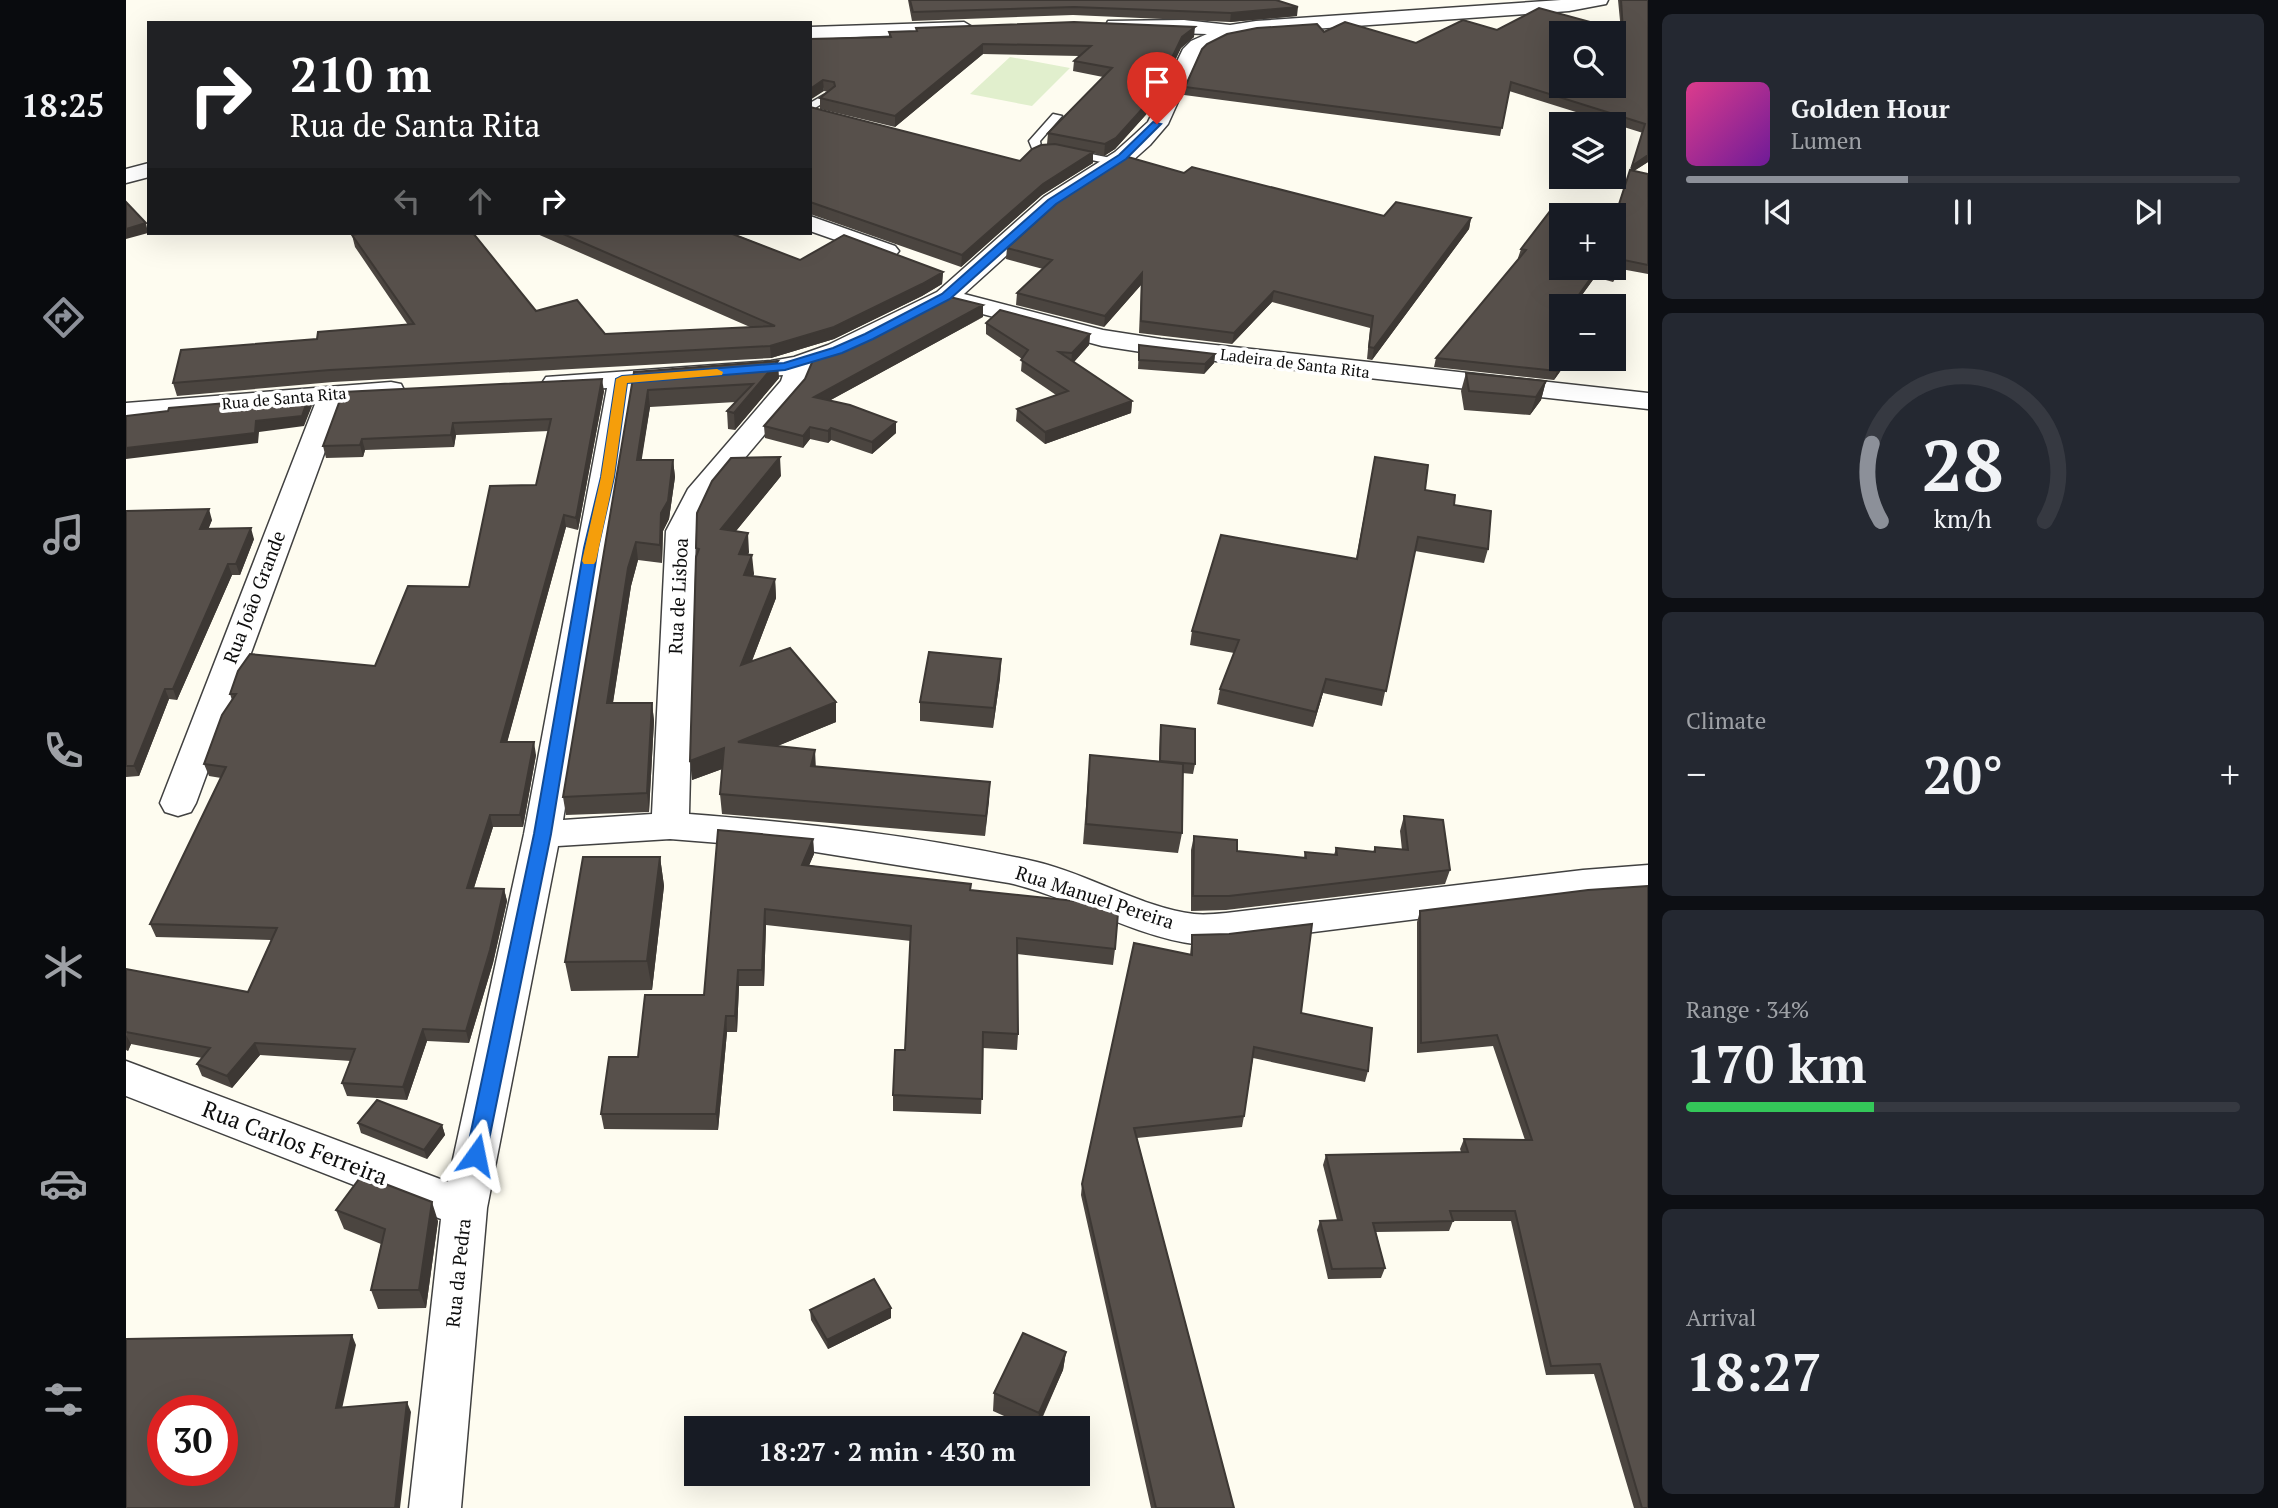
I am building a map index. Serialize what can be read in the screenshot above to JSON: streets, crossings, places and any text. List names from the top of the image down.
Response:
{
  "streets": {
    "street": [
      "Ladeira de Santa Rita",
      "Rua de Santa Rita",
      "Rua de Lisboa",
      "Rua João Grande",
      "Rua Manuel Pereira",
      "Rua Carlos Ferreira",
      "Rua da Pedra"
    ]
  },
  "crossings": [
    ["Rua de Santa Rita", "Rua João Grande"],
    ["Rua de Lisboa", "Rua Manuel Pereira"],
    ["Rua Manuel Pereira", "Rua da Pedra"],
    ["Rua Carlos Ferreira", "Rua da Pedra"]
  ],
  "page": {
    "tabs": "18:25",
    "map_buttons": ["+", "−"],
    "turn": ["210 m", "Rua de Santa Rita"],
    "song": ["Golden Hour", "Lumen"],
    "tile": [
      "Climate",
      ["Range · 34%", "170 km"],
      ["Arrival", "18:27"]
    ],
    "heat": ["−", "20°", "+"],
    "limit": "30",
    "trip": "18:27 · 2 min · 430 m",
    "gauge": ["28", "km/h"]
  }
}
